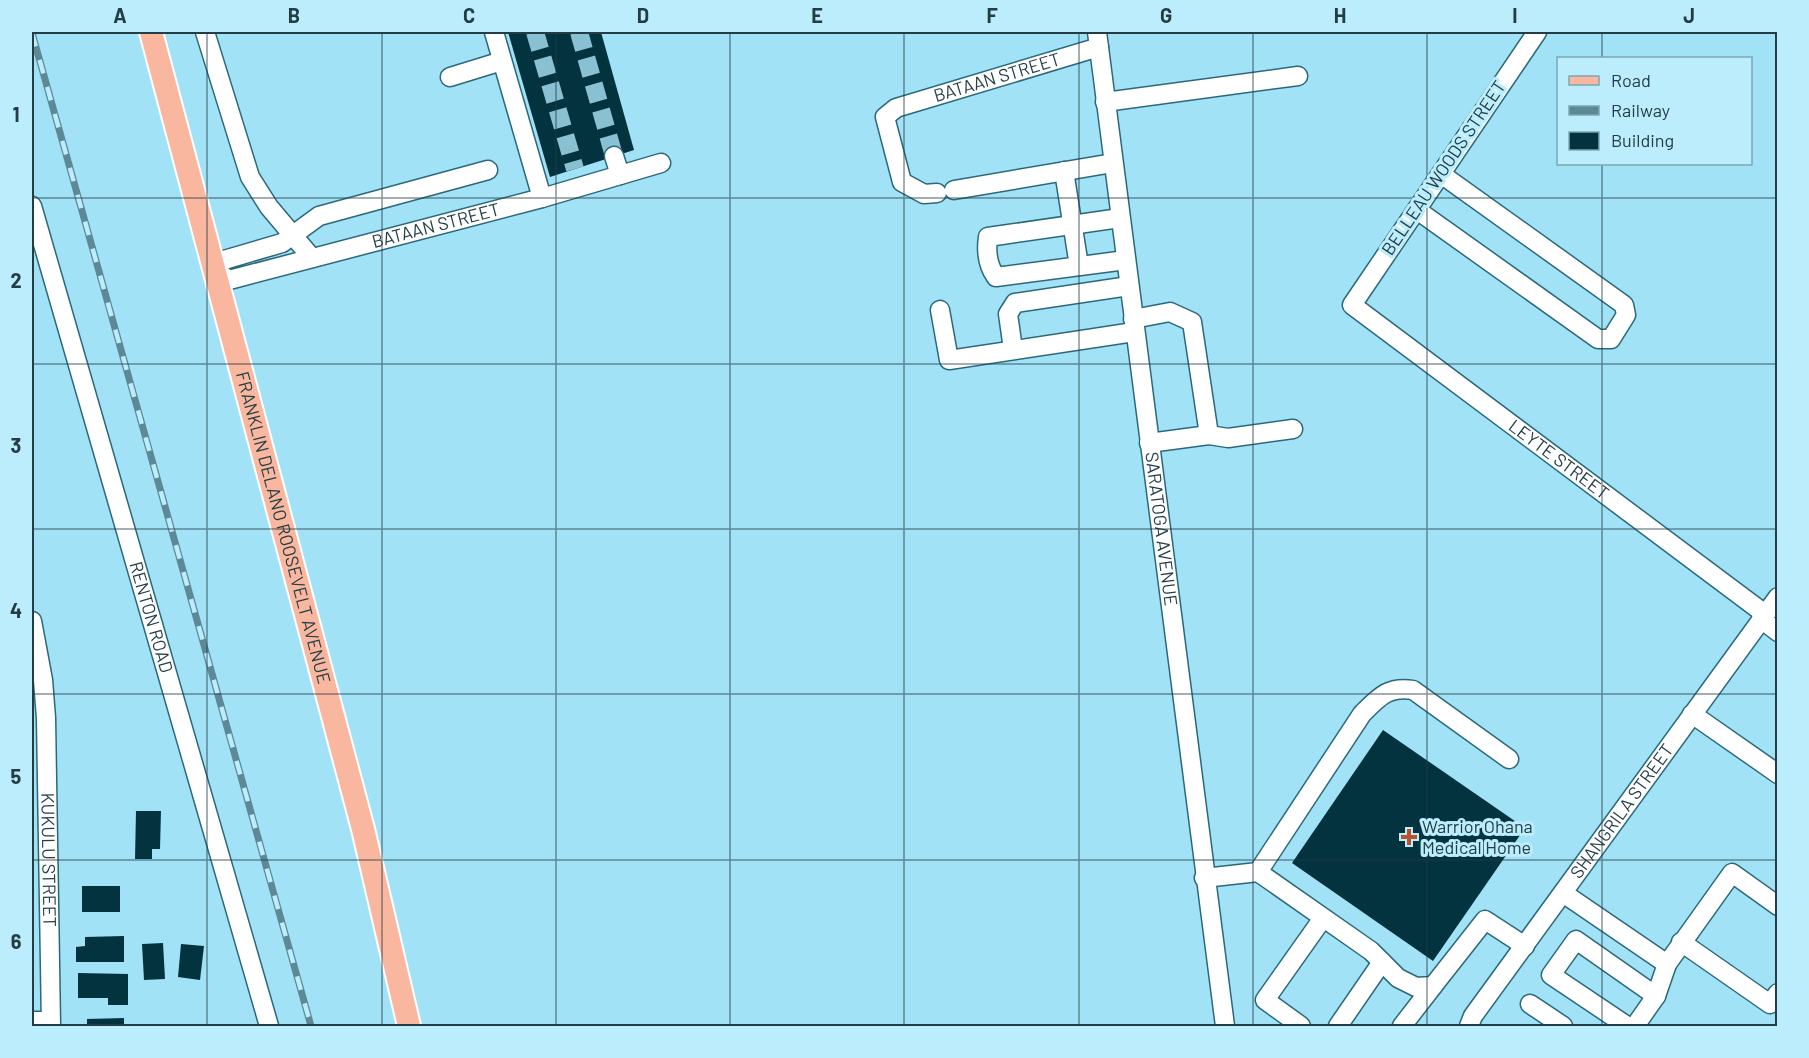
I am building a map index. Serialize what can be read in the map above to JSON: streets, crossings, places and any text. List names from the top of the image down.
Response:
{
  "streets": {
    "main road": ["FRANKLIN DELANO ROOSEVELT AVENUE"],
    "street": [
      "BATAAN STREET",
      "BELLEAU WOODS STREET",
      "LEYTE STREET",
      "SARATOGA AVENUE",
      "RENTON ROAD",
      "SHANGRILA STREET",
      "KUKULU STREET"
    ]
  },
  "crossings": [
    ["BATAAN STREET", "FRANKLIN DELANO ROOSEVELT AVENUE"],
    ["BATAAN STREET", "SARATOGA AVENUE"],
    ["BELLEAU WOODS STREET", "LEYTE STREET"],
    ["LEYTE STREET", "SHANGRILA STREET"]
  ],
  "places": {
    "health": ["Warrior Ohana Medical Home"]
  },
  "legend": ["Road", "Railway", "Building"],
  "grid": {
    "columns": [
      "A",
      "B",
      "C",
      "D",
      "E",
      "F",
      "G",
      "H",
      "I",
      "J"
    ],
    "rows": [
      "1",
      "2",
      "3",
      "4",
      "5",
      "6"
    ]
  }
}
